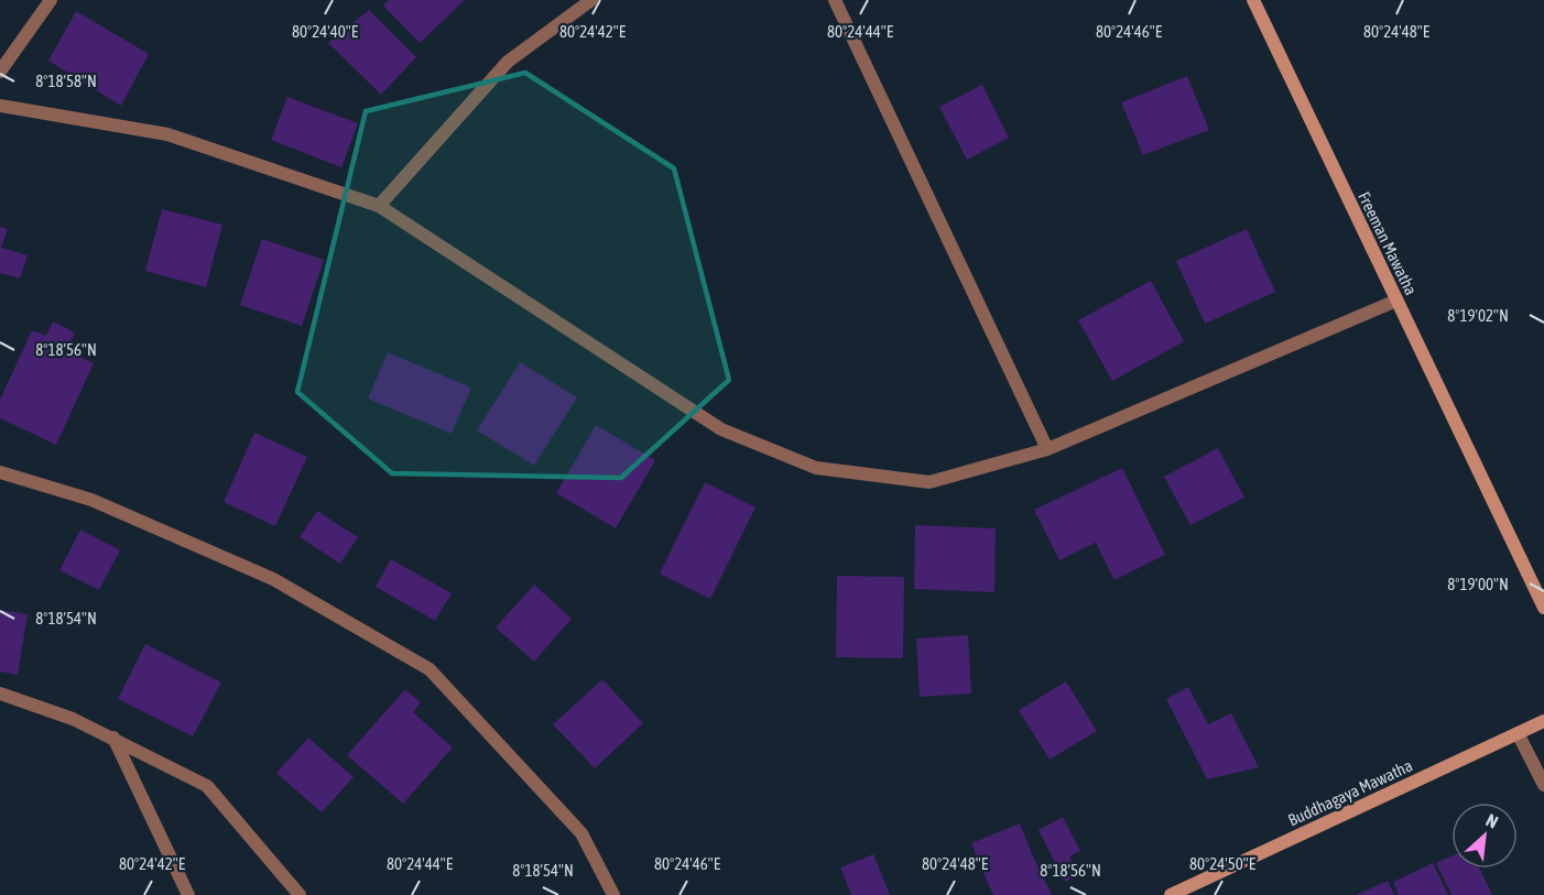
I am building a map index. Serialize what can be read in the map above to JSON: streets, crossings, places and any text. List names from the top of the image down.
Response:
{
  "streets": {
    "street": ["Freeman Mawatha", "Buddhagaya Mawatha"]
  },
  "north": "top right",
  "coordinates": [
    "80°24'40\"E",
    "80°24'42\"E",
    "80°24'44\"E",
    "80°24'46\"E",
    "80°24'48\"E",
    "8°18'58\"N",
    "8°19'02\"N",
    "8°18'56\"N",
    "8°19'00\"N",
    "8°18'54\"N",
    "80°24'50\"E"
  ]
}
